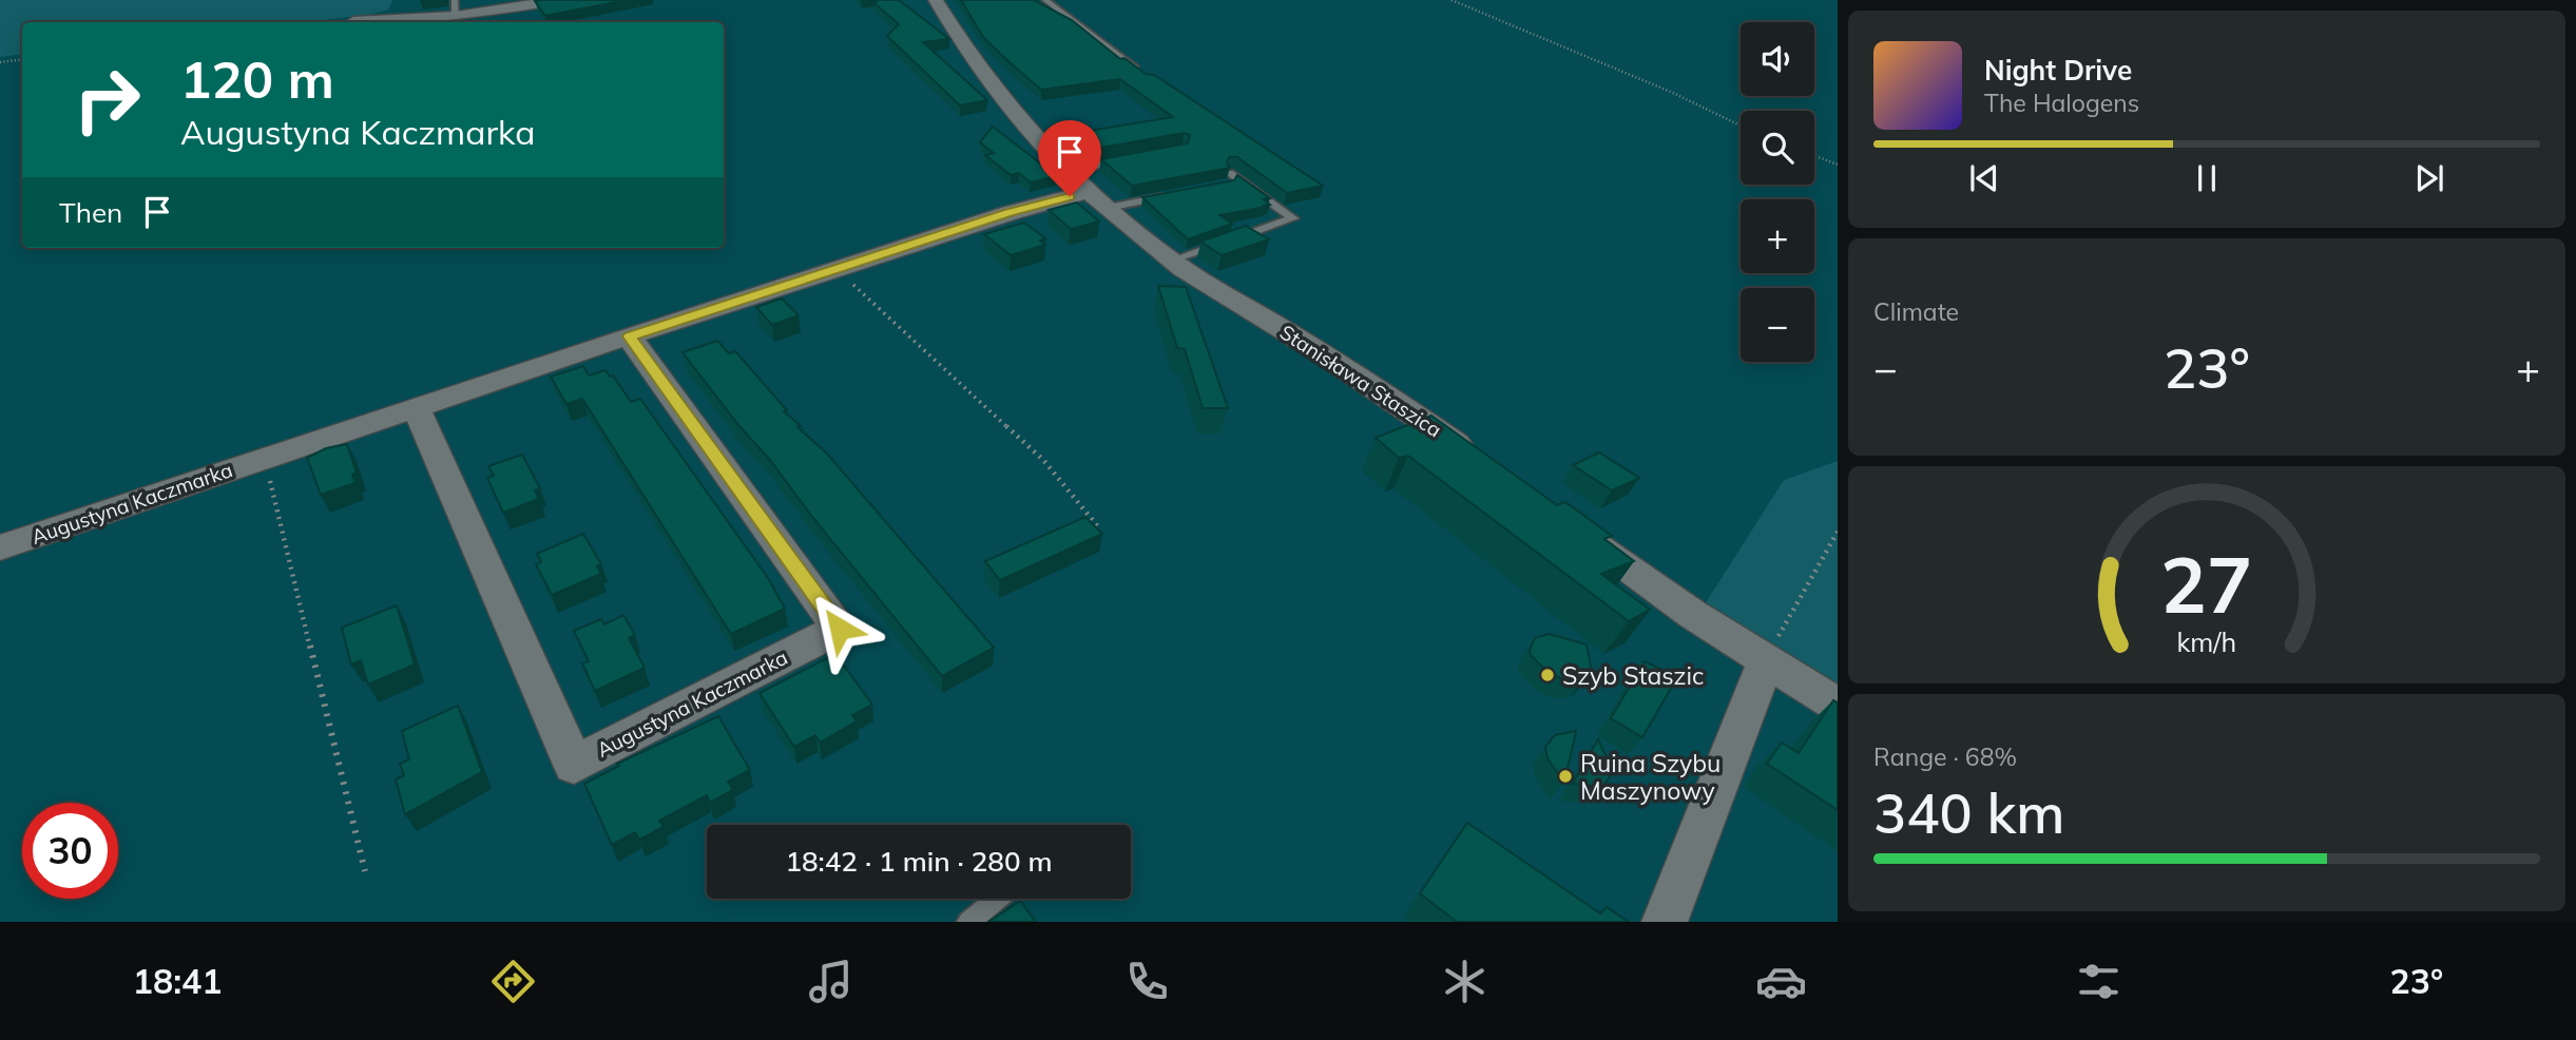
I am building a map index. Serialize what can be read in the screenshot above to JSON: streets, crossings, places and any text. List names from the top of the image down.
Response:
{
  "streets": {
    "street": ["Stanisława Staszica", "Augustyna Kaczmarka"]
  },
  "crossings": [
    ["Stanisława Staszica", "Augustyna Kaczmarka"]
  ],
  "places": ["Szyb Staszic", "Ruina Szybu Maszynowy"],
  "page": {
    "map_buttons": ["+", "−"],
    "turn": ["120 m", "Augustyna Kaczmarka"],
    "song": ["Night Drive", "The Halogens"],
    "then": "Then",
    "tile": [
      "Climate",
      ["Range · 68%", "340 km"]
    ],
    "heat": ["−", "23°", "+"],
    "limit": "30",
    "trip": "18:42 · 1 min · 280 m",
    "tabs": ["18:41", "23°"],
    "gauge": ["27", "km/h"]
  }
}
